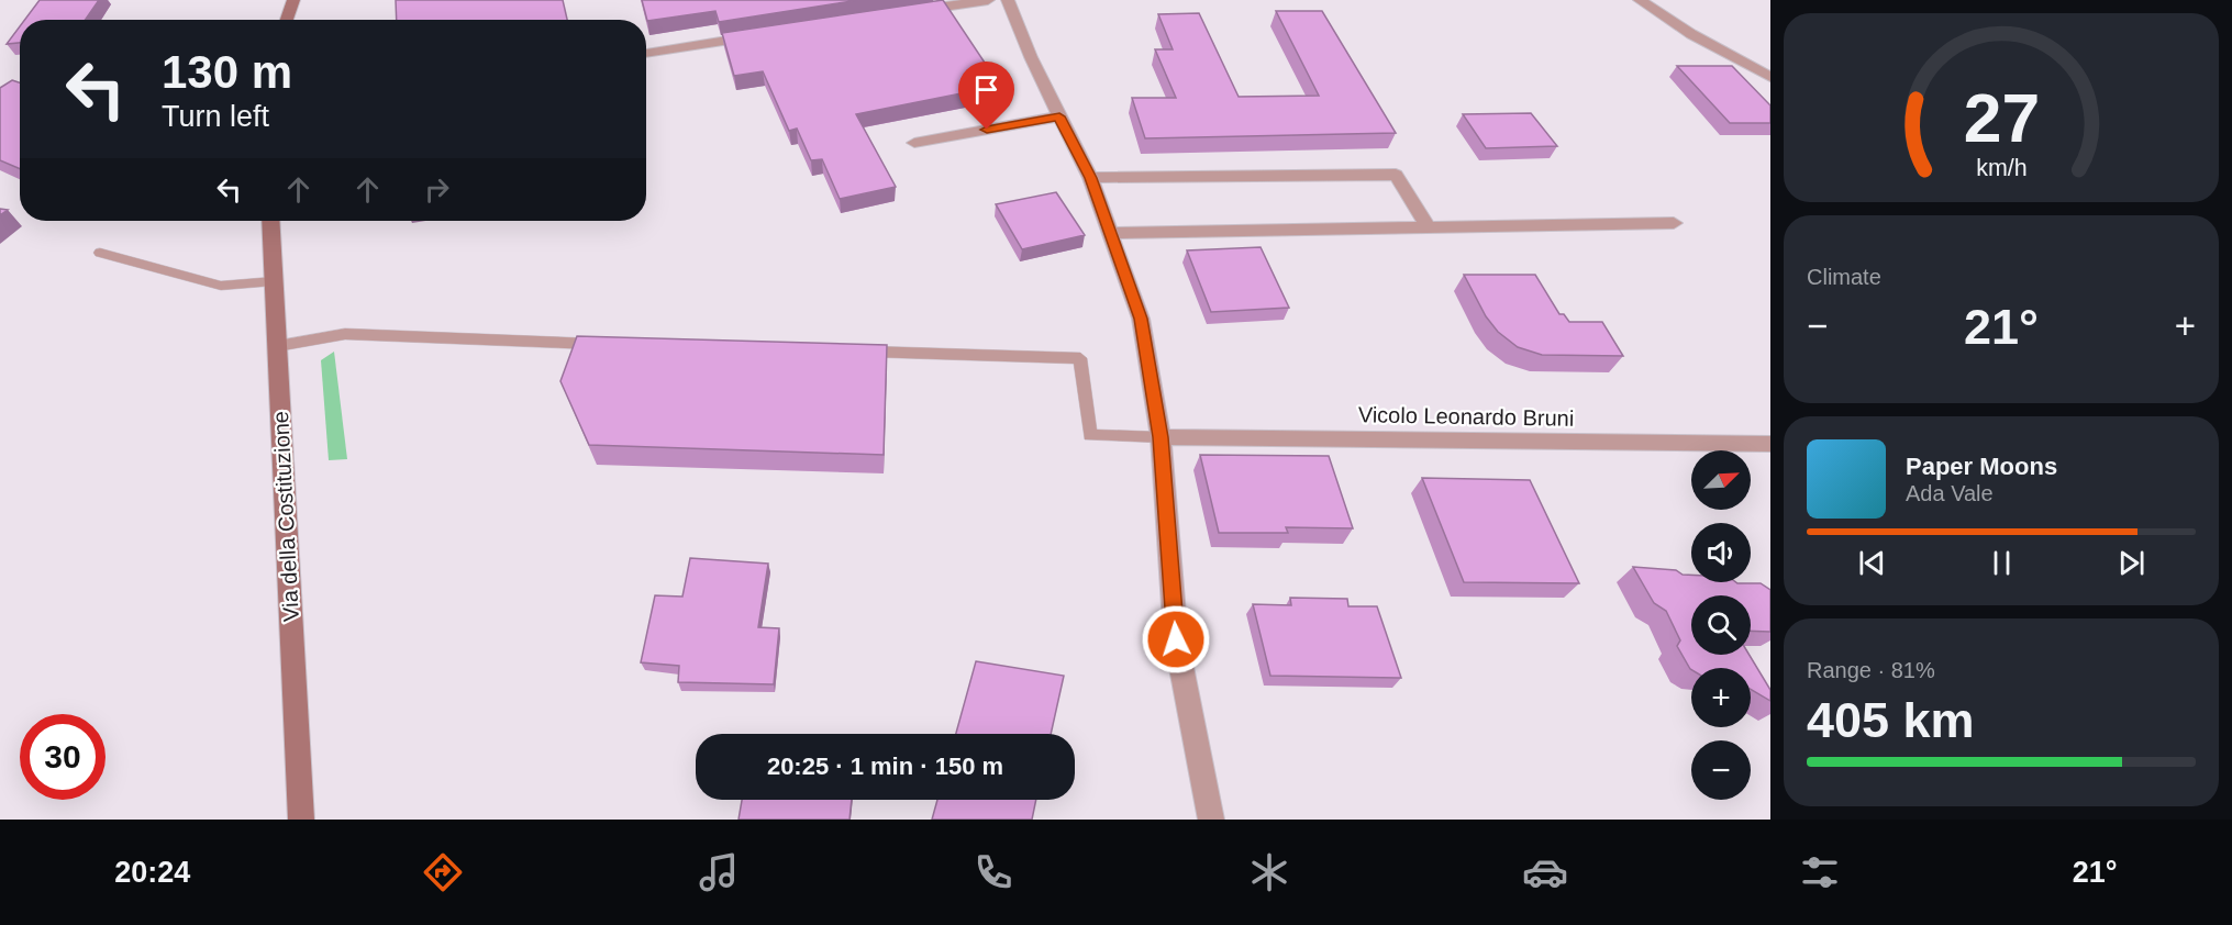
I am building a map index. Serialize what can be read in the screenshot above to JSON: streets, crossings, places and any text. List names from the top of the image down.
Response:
{
  "streets": {
    "main road": ["Via della Costituzione"],
    "street": ["Vicolo Leonardo Bruni"]
  },
  "north": "top right",
  "page": {
    "turn": ["130 m", "Turn left"],
    "tile": [
      "Climate",
      ["Range · 81%", "405 km"]
    ],
    "heat": ["−", "21°", "+"],
    "song": ["Paper Moons", "Ada Vale"],
    "map_buttons": ["+", "−"],
    "limit": "30",
    "trip": "20:25 · 1 min · 150 m",
    "tabs": ["20:24", "21°"],
    "gauge": ["27", "km/h"]
  }
}
